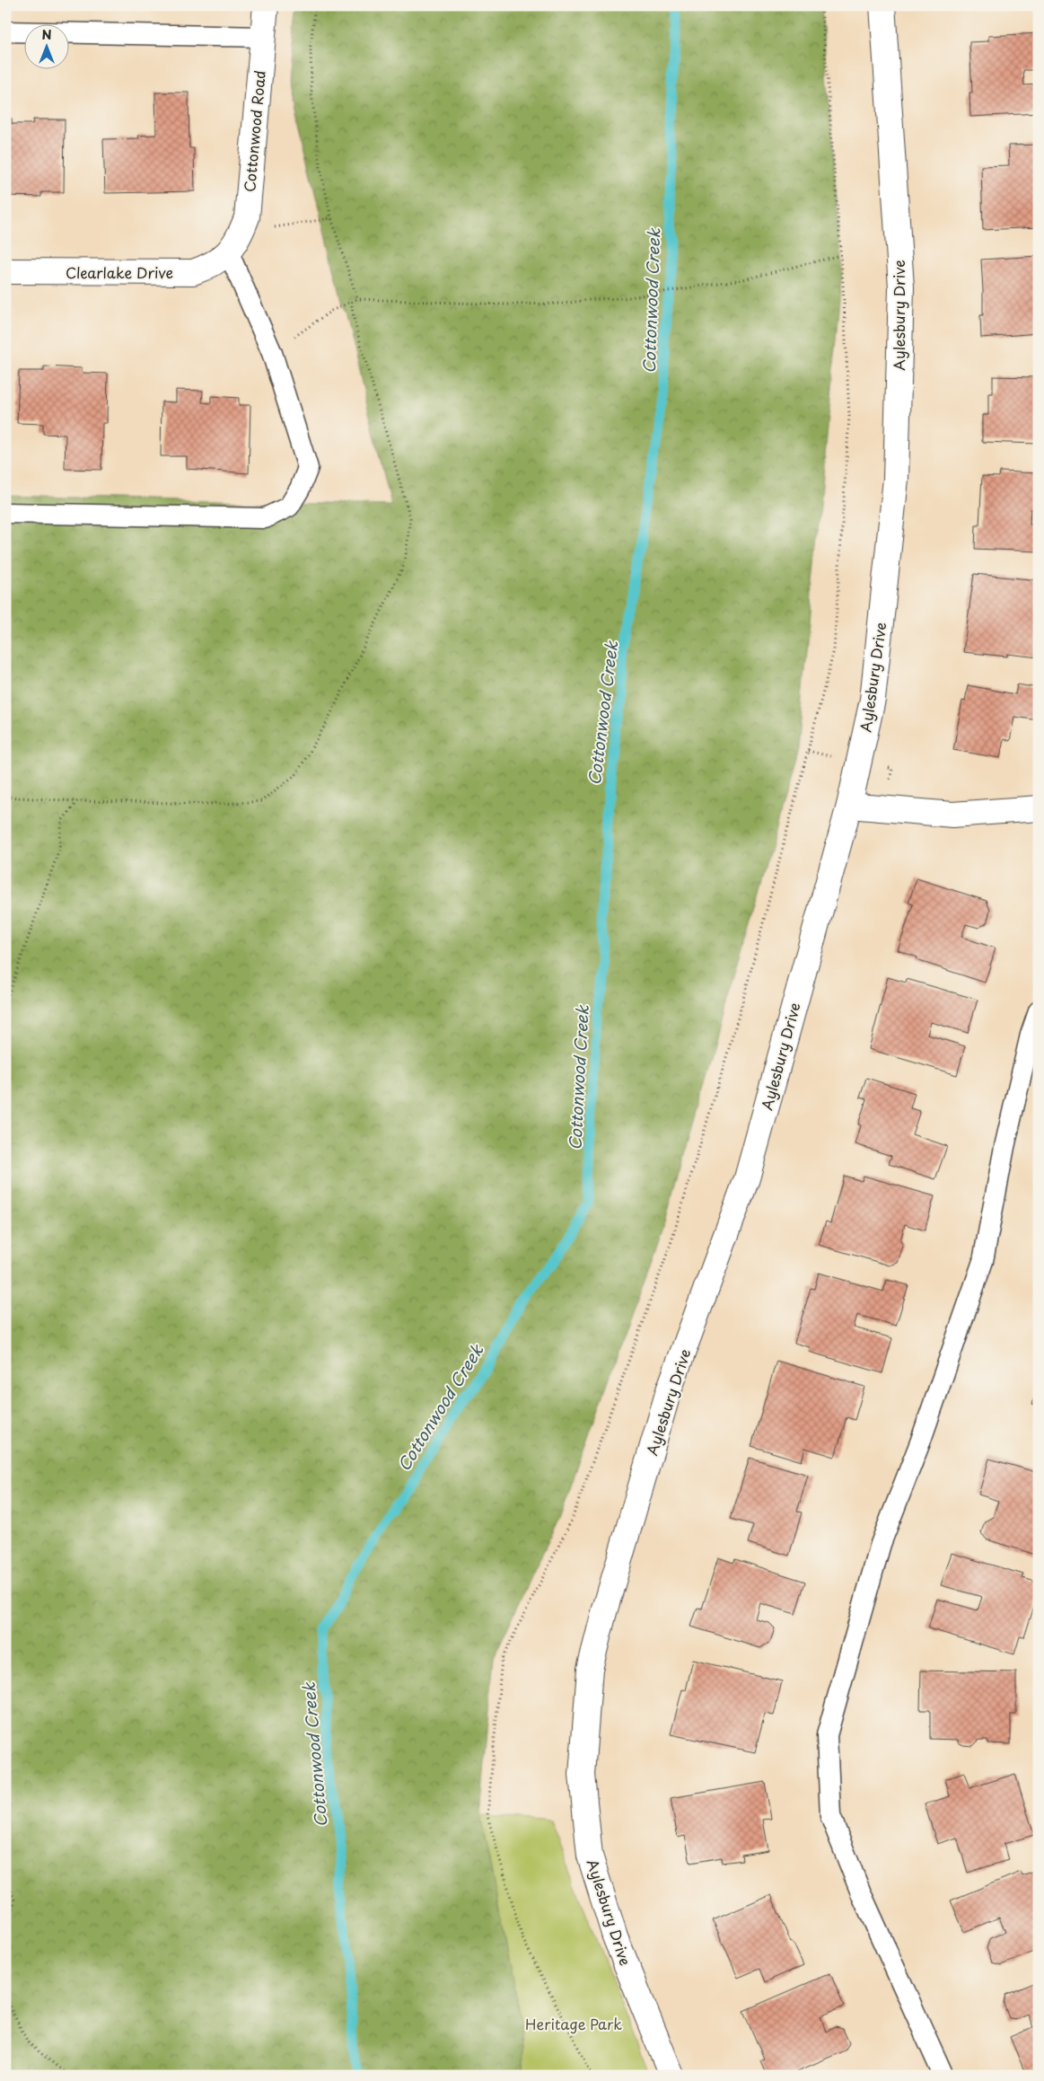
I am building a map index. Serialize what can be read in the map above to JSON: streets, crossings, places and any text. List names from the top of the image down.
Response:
{
  "streets": {
    "street": ["Cottonwood Road", "Clearlake Drive", "Aylesbury Drive"]
  },
  "crossings": [
    ["Cottonwood Road", "Clearlake Drive"]
  ],
  "water": ["Cottonwood Creek"],
  "parks": ["Heritage Park"],
  "north": "top"
}
